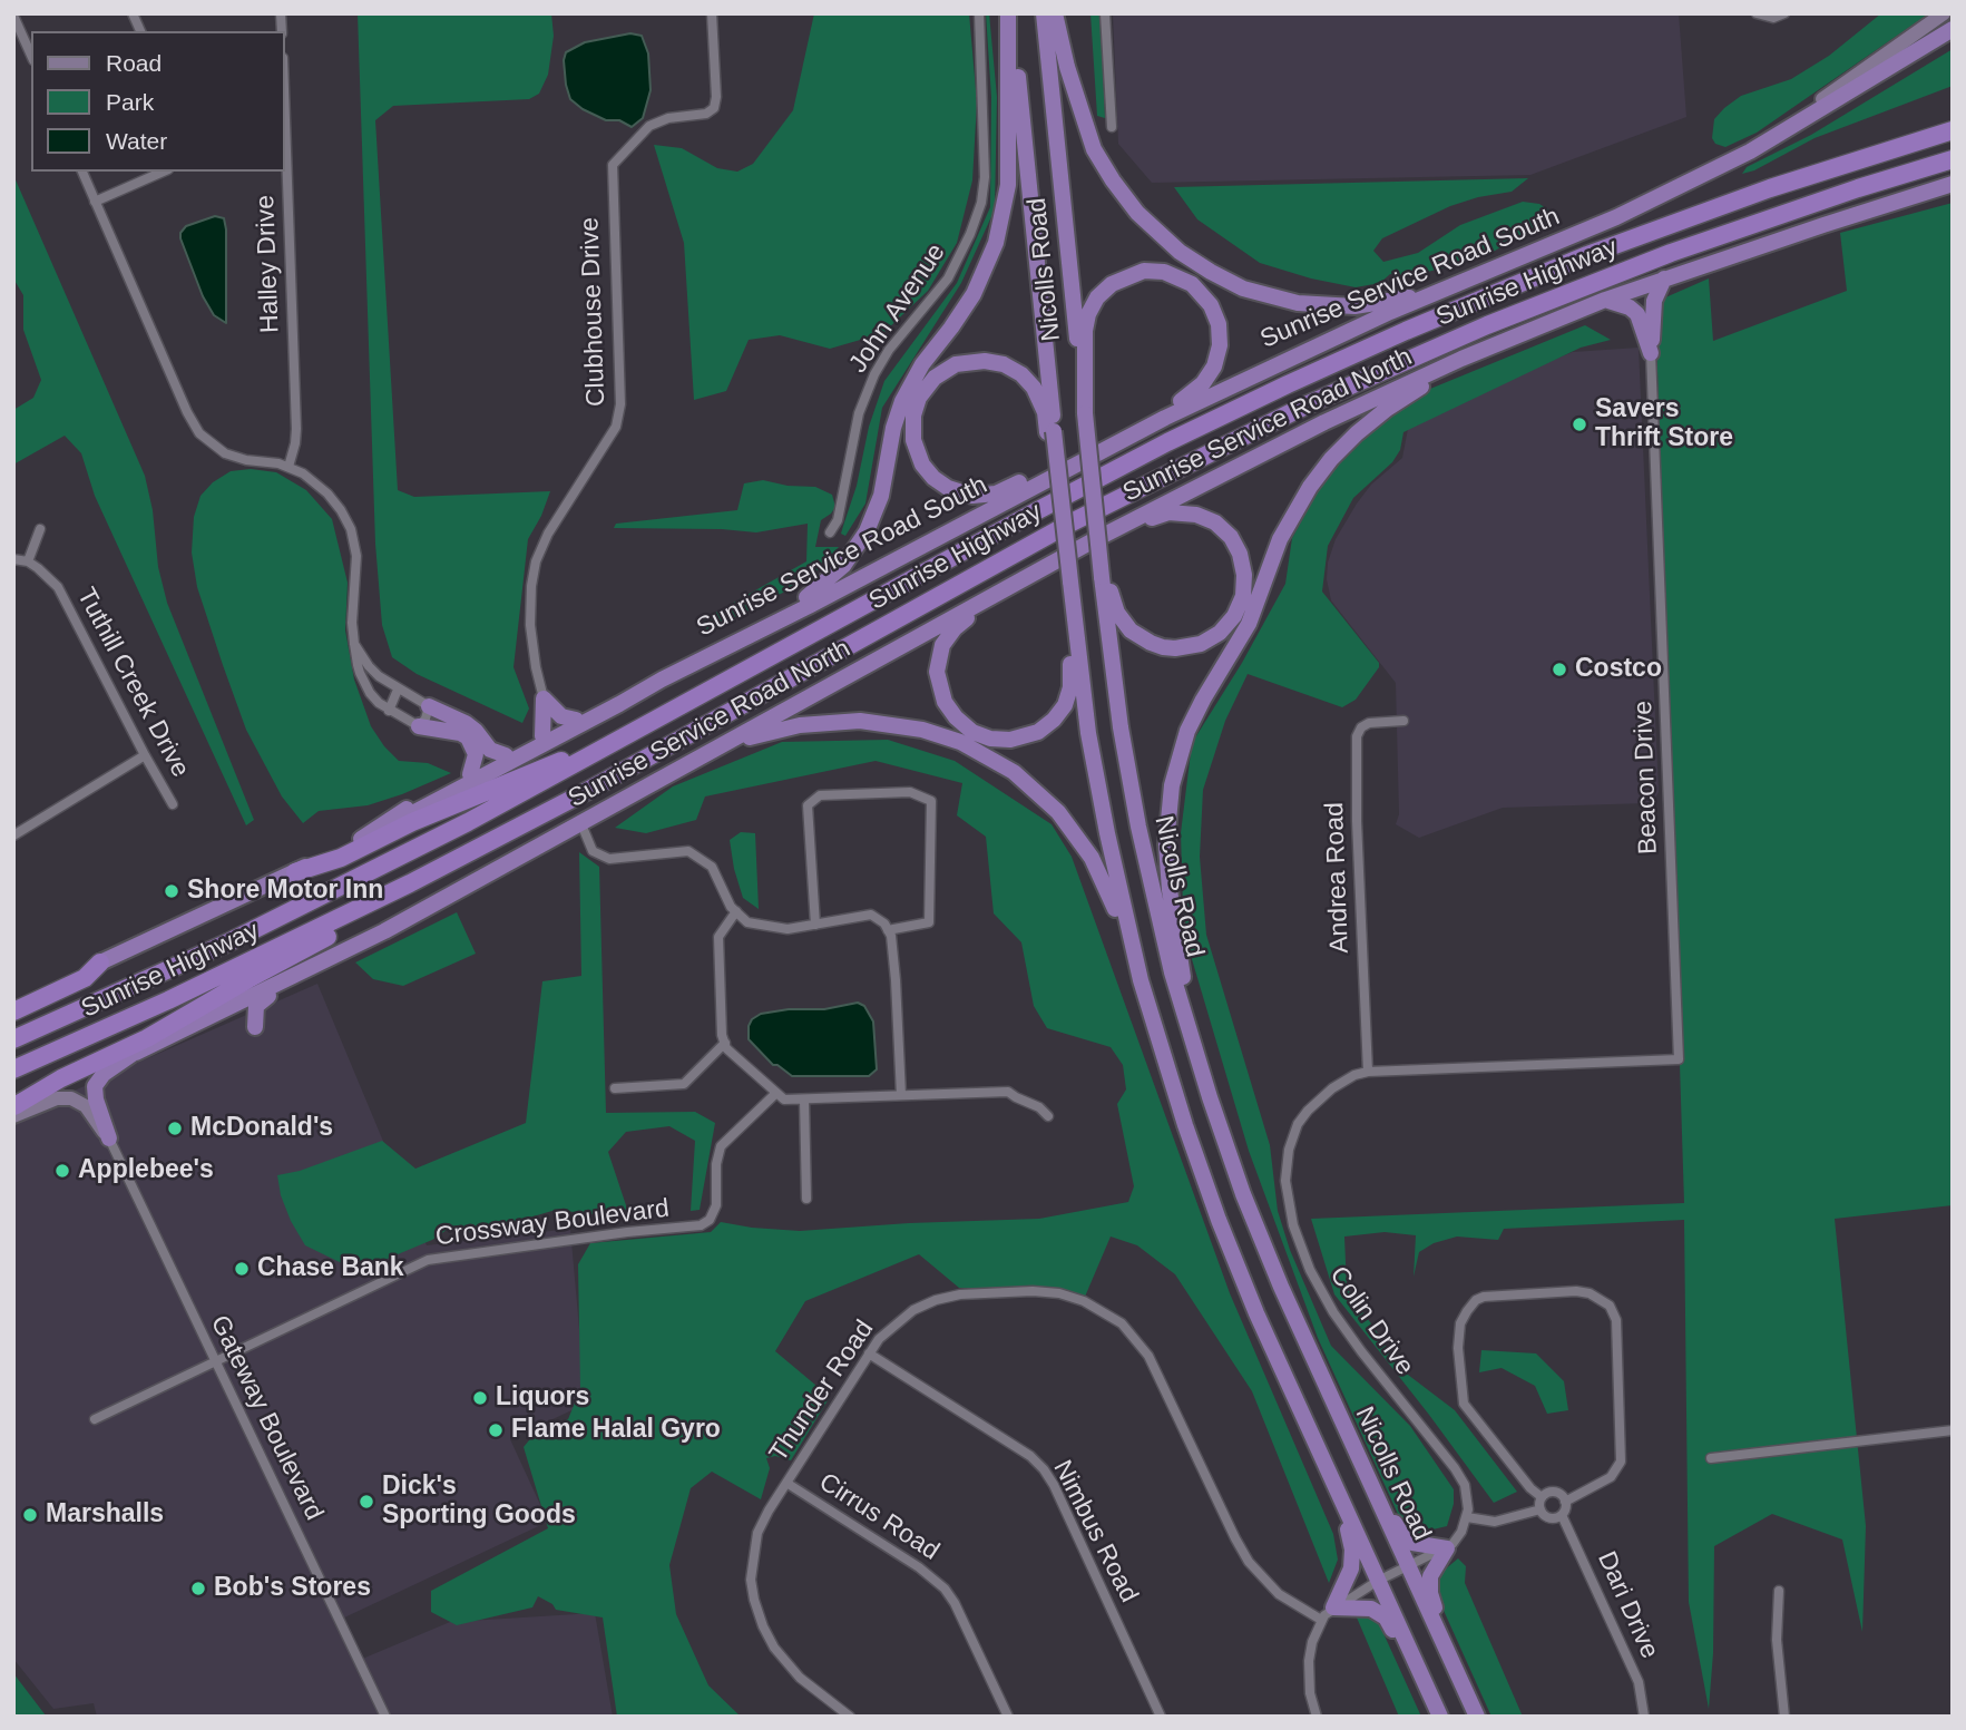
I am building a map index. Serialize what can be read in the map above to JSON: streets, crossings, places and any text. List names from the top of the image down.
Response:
{
  "streets": {
    "highway": [
      "Nicolls Road",
      "Sunrise Service Road South",
      "Sunrise Highway",
      "Sunrise Service Road North"
    ],
    "street": [
      "Halley Drive",
      "John Avenue",
      "Clubhouse Drive",
      "Tuthill Creek Drive",
      "Beacon Drive",
      "Andrea Road",
      "Crossway Boulevard",
      "Colin Drive",
      "Thunder Road",
      "Gateway Boulevard",
      "Cirrus Road",
      "Nimbus Road",
      "Dari Drive"
    ]
  },
  "crossings": [
    ["Nicolls Road", "Sunrise Service Road North"],
    ["Beacon Drive", "Colin Drive"],
    ["Andrea Road", "Colin Drive"],
    ["Crossway Boulevard", "Gateway Boulevard"],
    ["Thunder Road", "Cirrus Road"],
    ["Thunder Road", "Nimbus Road"]
  ],
  "places": [
    "Savers Thrift Store",
    "Costco",
    "Shore Motor Inn",
    "McDonald's",
    "Applebee's",
    "Chase Bank",
    "Liquors",
    "Flame Halal Gyro",
    "Dick's Sporting Goods",
    "Marshalls",
    "Bob's Stores"
  ],
  "legend": ["Road", "Park", "Water"]
}
